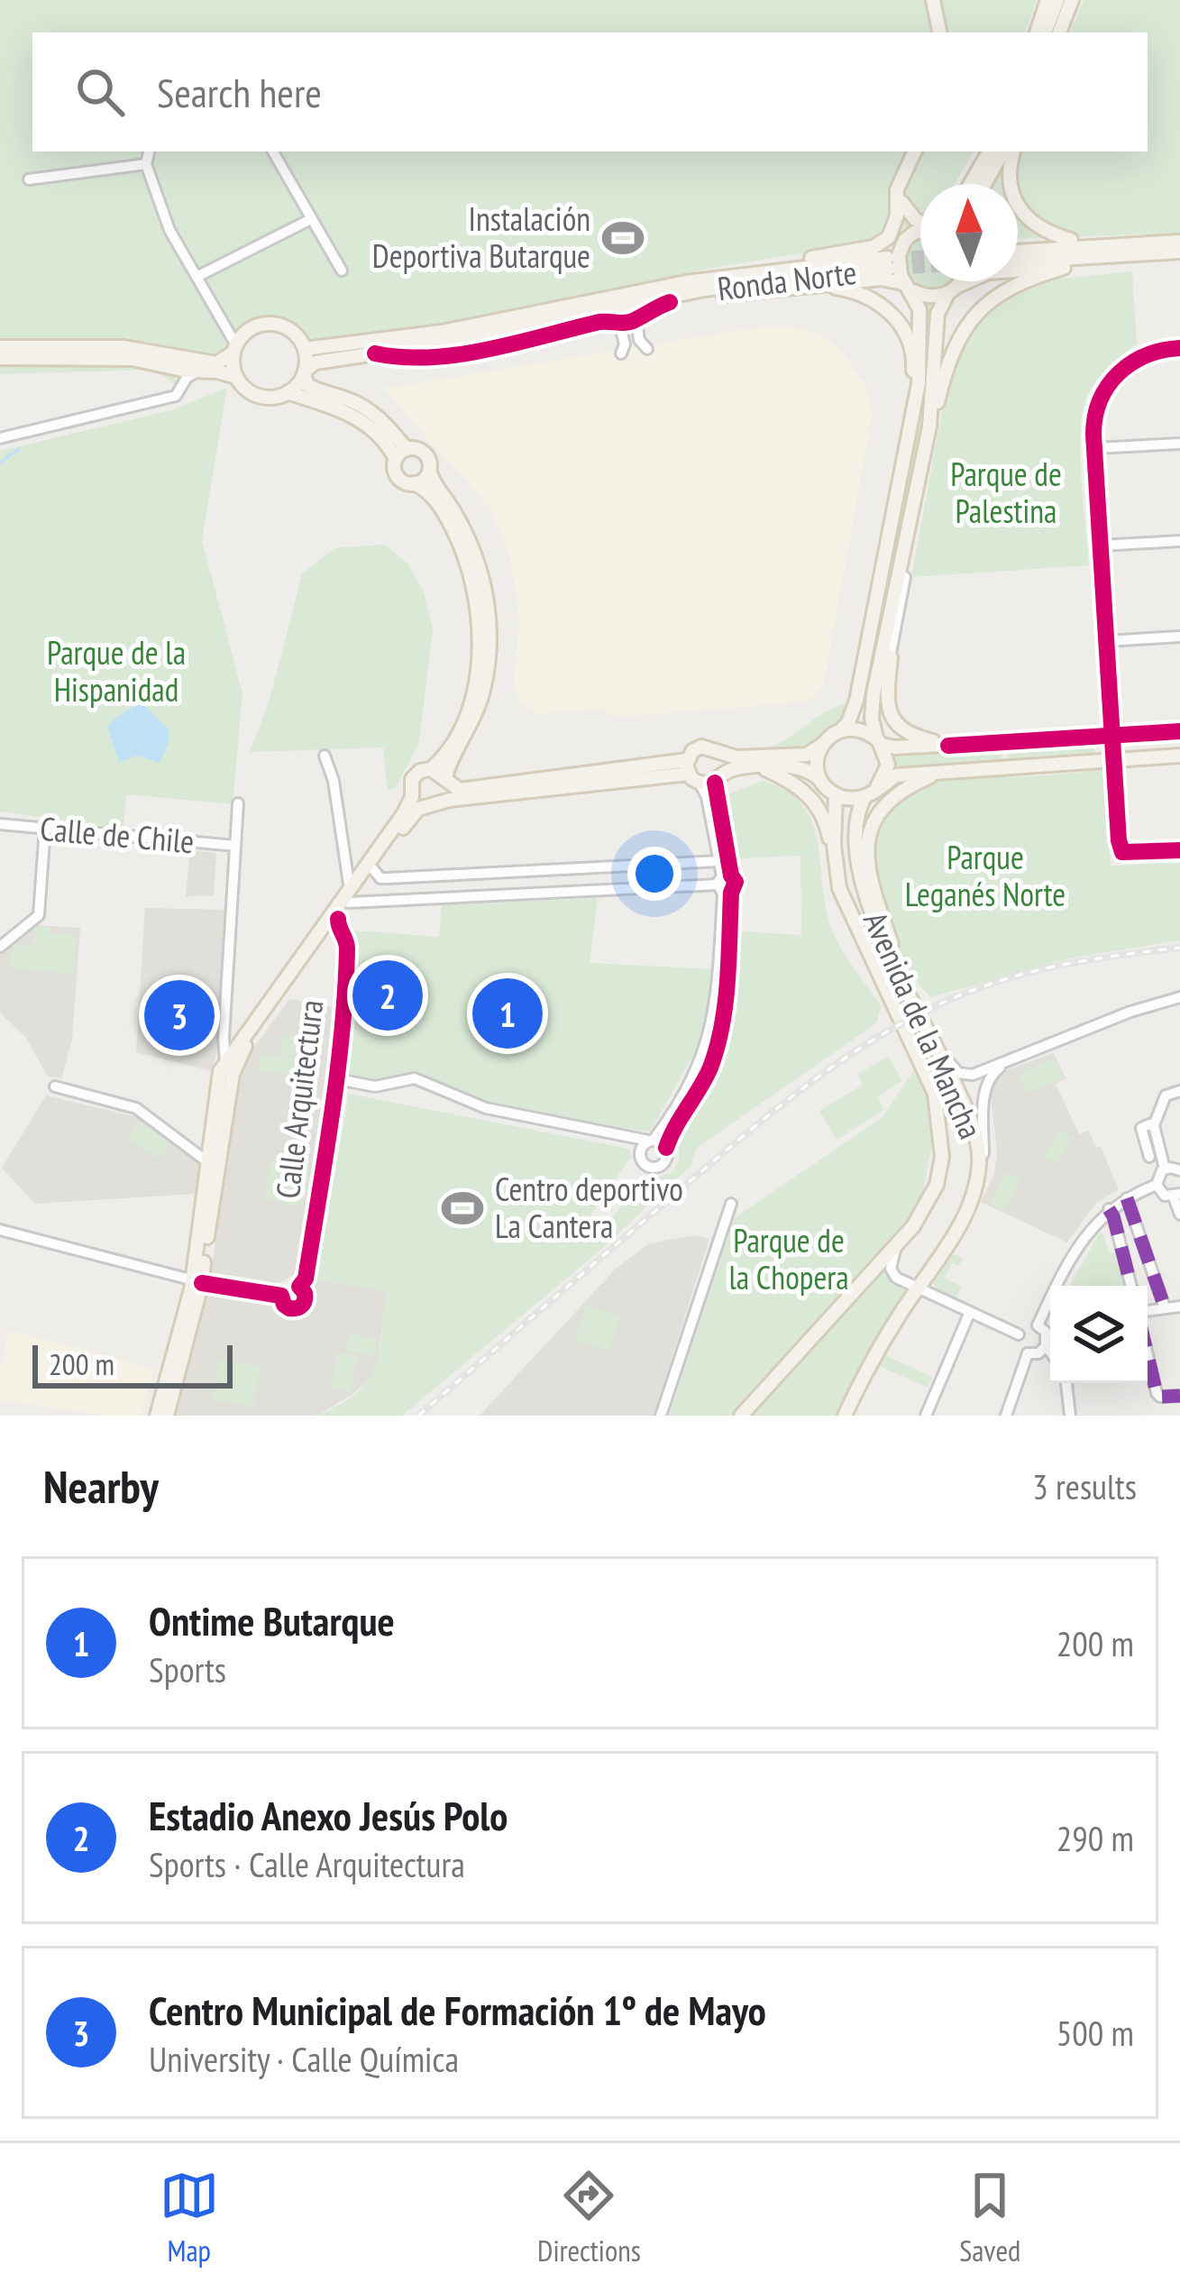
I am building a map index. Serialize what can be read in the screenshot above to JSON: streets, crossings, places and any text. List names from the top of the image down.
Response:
{
  "streets": {
    "main road": ["Ronda Norte", "Avenida de la Mancha"],
    "street": ["Calle de Chile", "Calle Arquitectura"]
  },
  "parks": [
    "Parque de Palestina",
    "Parque de la Hispanidad",
    "Parque Leganés Norte",
    "Parque de la Chopera"
  ],
  "places": {
    "sports": ["Instalación Deportiva Butarque", "Centro deportivo La Cantera"]
  },
  "scale_bar": "200 m",
  "north": "top",
  "page": {
    "search": "Search here",
    "pins": ["2", "1", "3"],
    "scale": "200 m",
    "heading": ["Nearby", "3 results"],
    "list": [
      {
        "mark": "1",
        "name": "Ontime Butarque",
        "note": "Sports",
        "value": "200 m"
      },
      {
        "mark": "2",
        "name": "Estadio Anexo Jesús Polo",
        "note": "Sports · Calle Arquitectura",
        "value": "290 m"
      },
      {
        "mark": "3",
        "name": "Centro Municipal de Formación 1º de Mayo",
        "note": "University · Calle Química",
        "value": "500 m"
      }
    ],
    "nav": ["Map", "Directions", "Saved"]
  }
}
